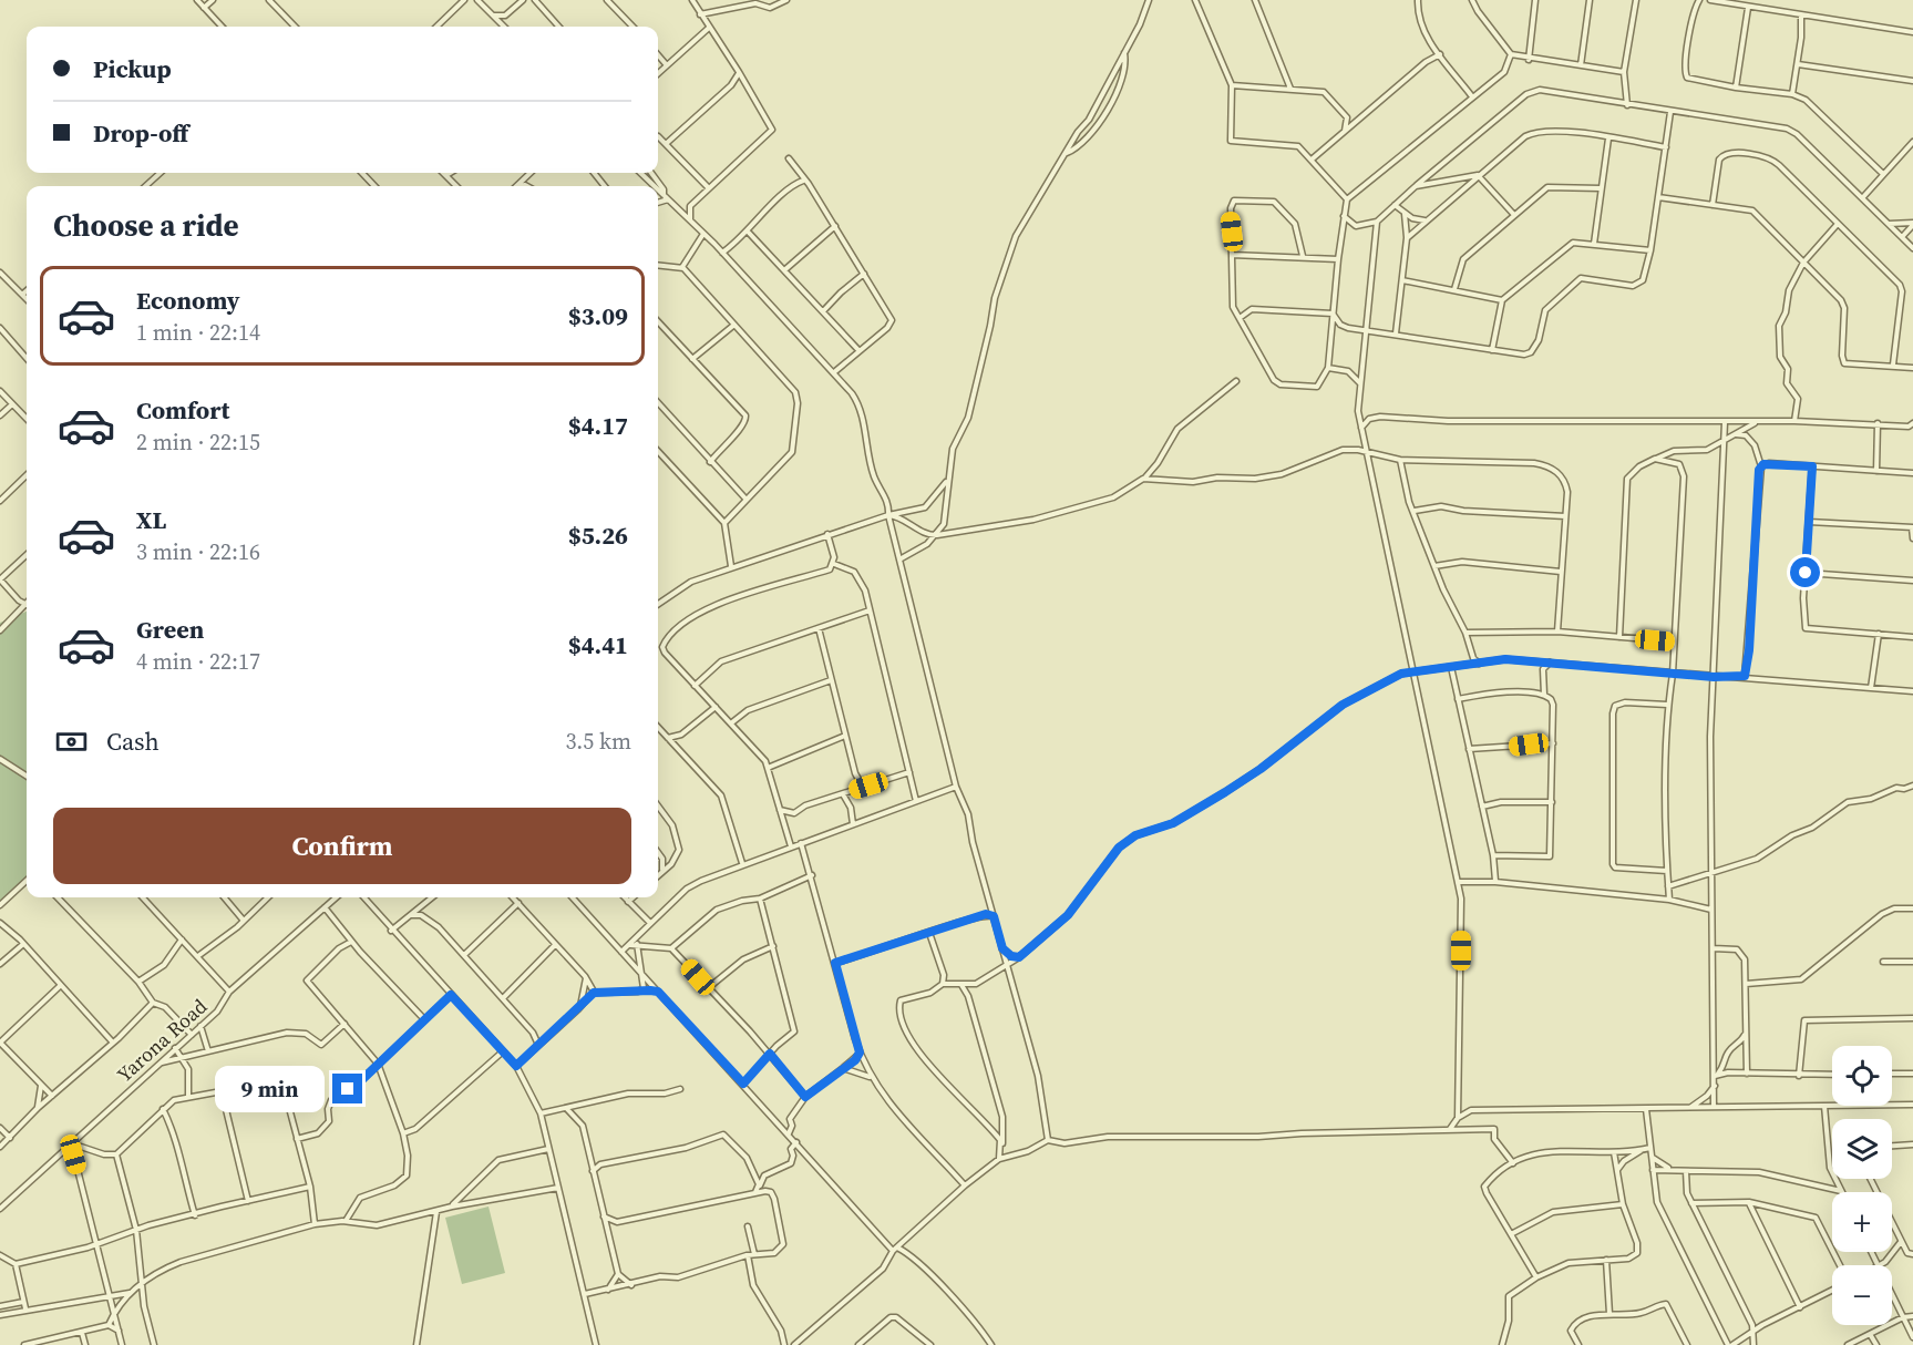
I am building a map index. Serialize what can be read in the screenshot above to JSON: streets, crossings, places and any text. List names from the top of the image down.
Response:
{
  "streets": {
    "street": ["Yarona Road"]
  },
  "page": {
    "banner": ["Pickup", "Drop-off"],
    "heading": "Choose a ride",
    "list": [
      {
        "name": "Economy",
        "note": "1 min · 22:14",
        "value": "$3.09"
      },
      {
        "name": "Comfort",
        "note": "2 min · 22:15",
        "value": "$4.17"
      },
      {
        "name": "XL",
        "note": "3 min · 22:16",
        "value": "$5.26"
      },
      {
        "name": "Green",
        "note": "4 min · 22:17",
        "value": "$4.41"
      }
    ],
    "pay": ["Cash", "3.5 km"],
    "buttons": "Confirm",
    "map_buttons": ["+", "−"],
    "bubble": "9 min"
  }
}
